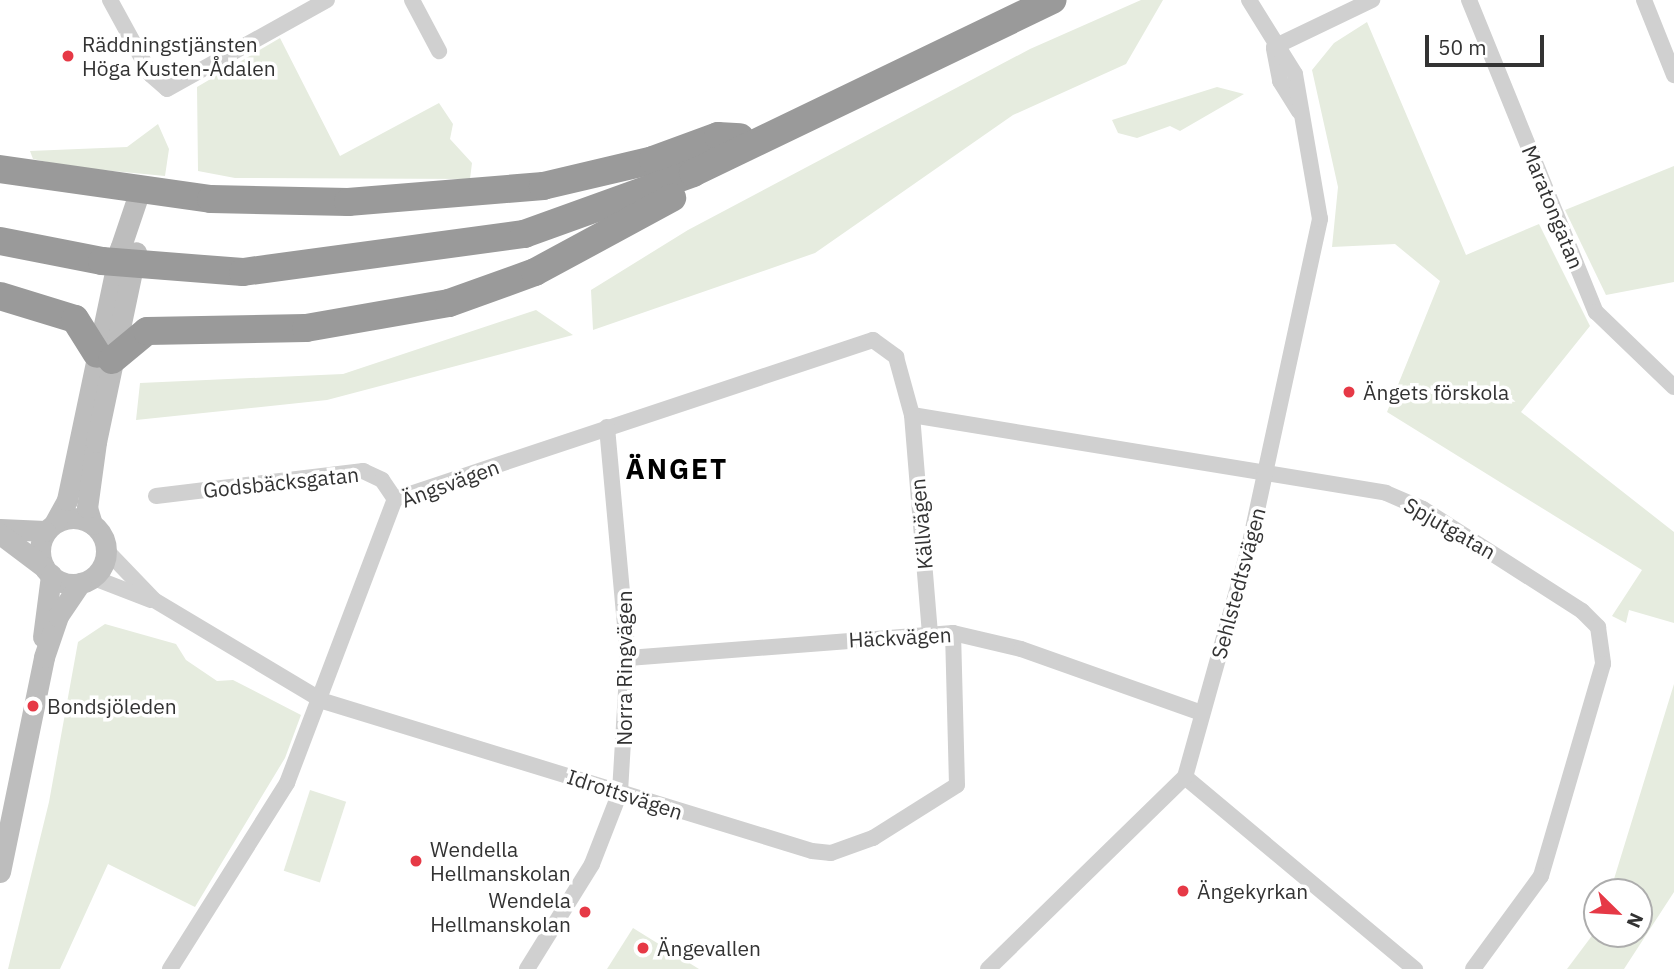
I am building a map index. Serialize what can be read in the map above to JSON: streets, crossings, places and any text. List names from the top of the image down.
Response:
{
  "streets": {
    "street": [
      "Maratongatan",
      "Godsbäcksgatan",
      "Ängsvägen",
      "Källvägen",
      "Spjutgatan",
      "Sehlstedtsvägen",
      "Häckvägen",
      "Norra Ringvägen",
      "Idrottsvägen"
    ]
  },
  "crossings": [
    ["Godsbäcksgatan", "Ängsvägen"],
    ["Ängsvägen", "Källvägen"],
    ["Ängsvägen", "Spjutgatan"],
    ["Ängsvägen", "Norra Ringvägen"],
    ["Ängsvägen", "Idrottsvägen"],
    ["Källvägen", "Spjutgatan"],
    ["Källvägen", "Häckvägen"],
    ["Spjutgatan", "Sehlstedtsvägen"],
    ["Sehlstedtsvägen", "Häckvägen"],
    ["Häckvägen", "Norra Ringvägen"],
    ["Häckvägen", "Idrottsvägen"],
    ["Norra Ringvägen", "Idrottsvägen"]
  ],
  "districts": ["ÄNGET"],
  "places": [
    "Räddningstjänsten Höga Kusten-Ådalen",
    "Ängets förskola",
    "Bondsjöleden",
    "Wendella Hellmanskolan",
    "Ängekyrkan",
    "Wendela Hellmanskolan",
    "Ängevallen"
  ],
  "scale_bar": "50 m",
  "north": "bottom right"
}
